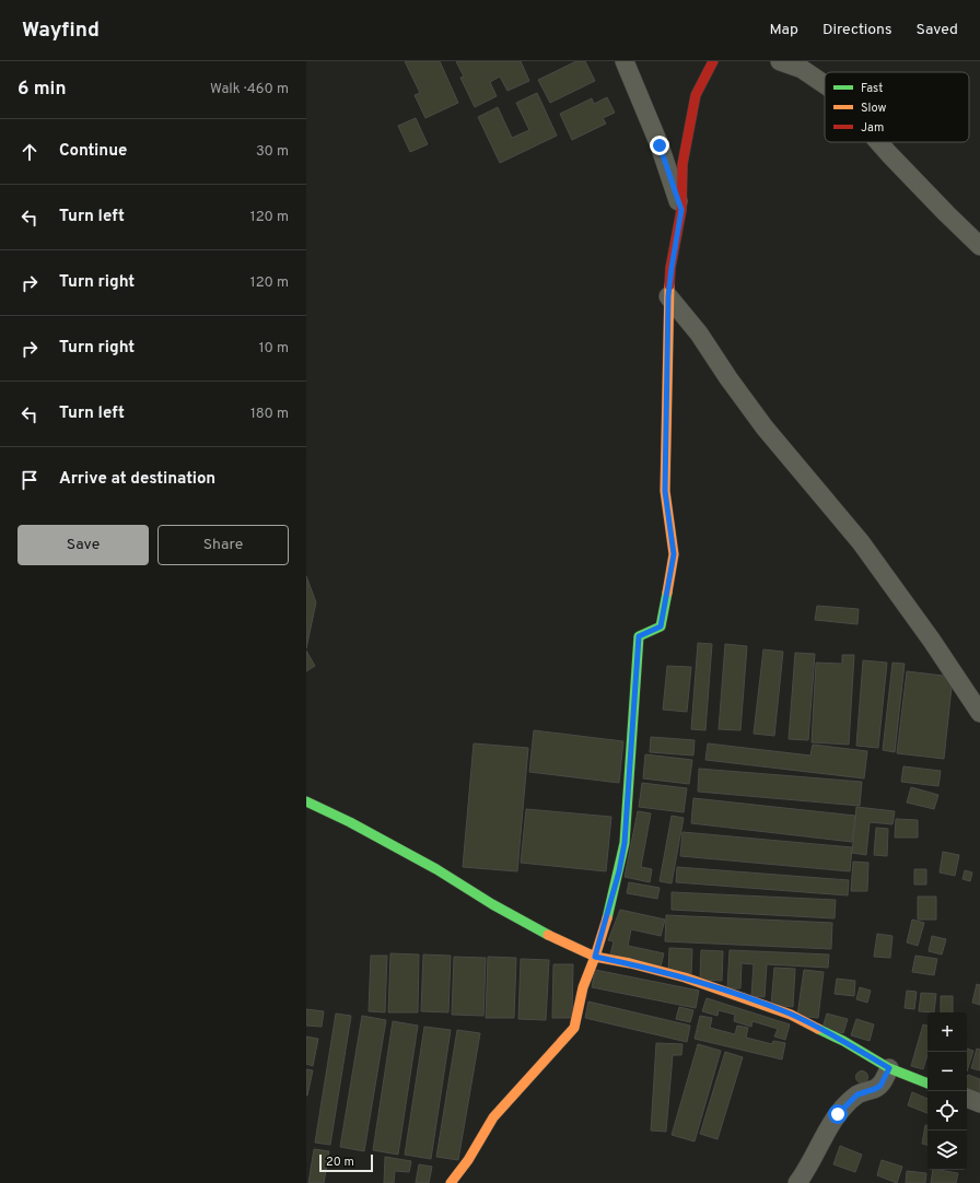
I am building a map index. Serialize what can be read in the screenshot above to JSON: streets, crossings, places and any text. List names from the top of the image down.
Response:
{
  "legend": ["Fast", "Slow", "Jam"],
  "scale_bar": "20 m",
  "page": {
    "header": "Wayfind",
    "nav": ["Map", "Directions", "Saved"],
    "heading": ["6 min", "Walk · 460 m"],
    "list": [
      ["Continue", "30 m"],
      ["Turn left", "120 m"],
      ["Turn right", "120 m"],
      ["Turn right", "10 m"],
      ["Turn left", "180 m"],
      "Arrive at destination"
    ],
    "buttons": ["Save", "Share"],
    "map_buttons": ["+", "−"],
    "scale": "20 m"
  }
}
